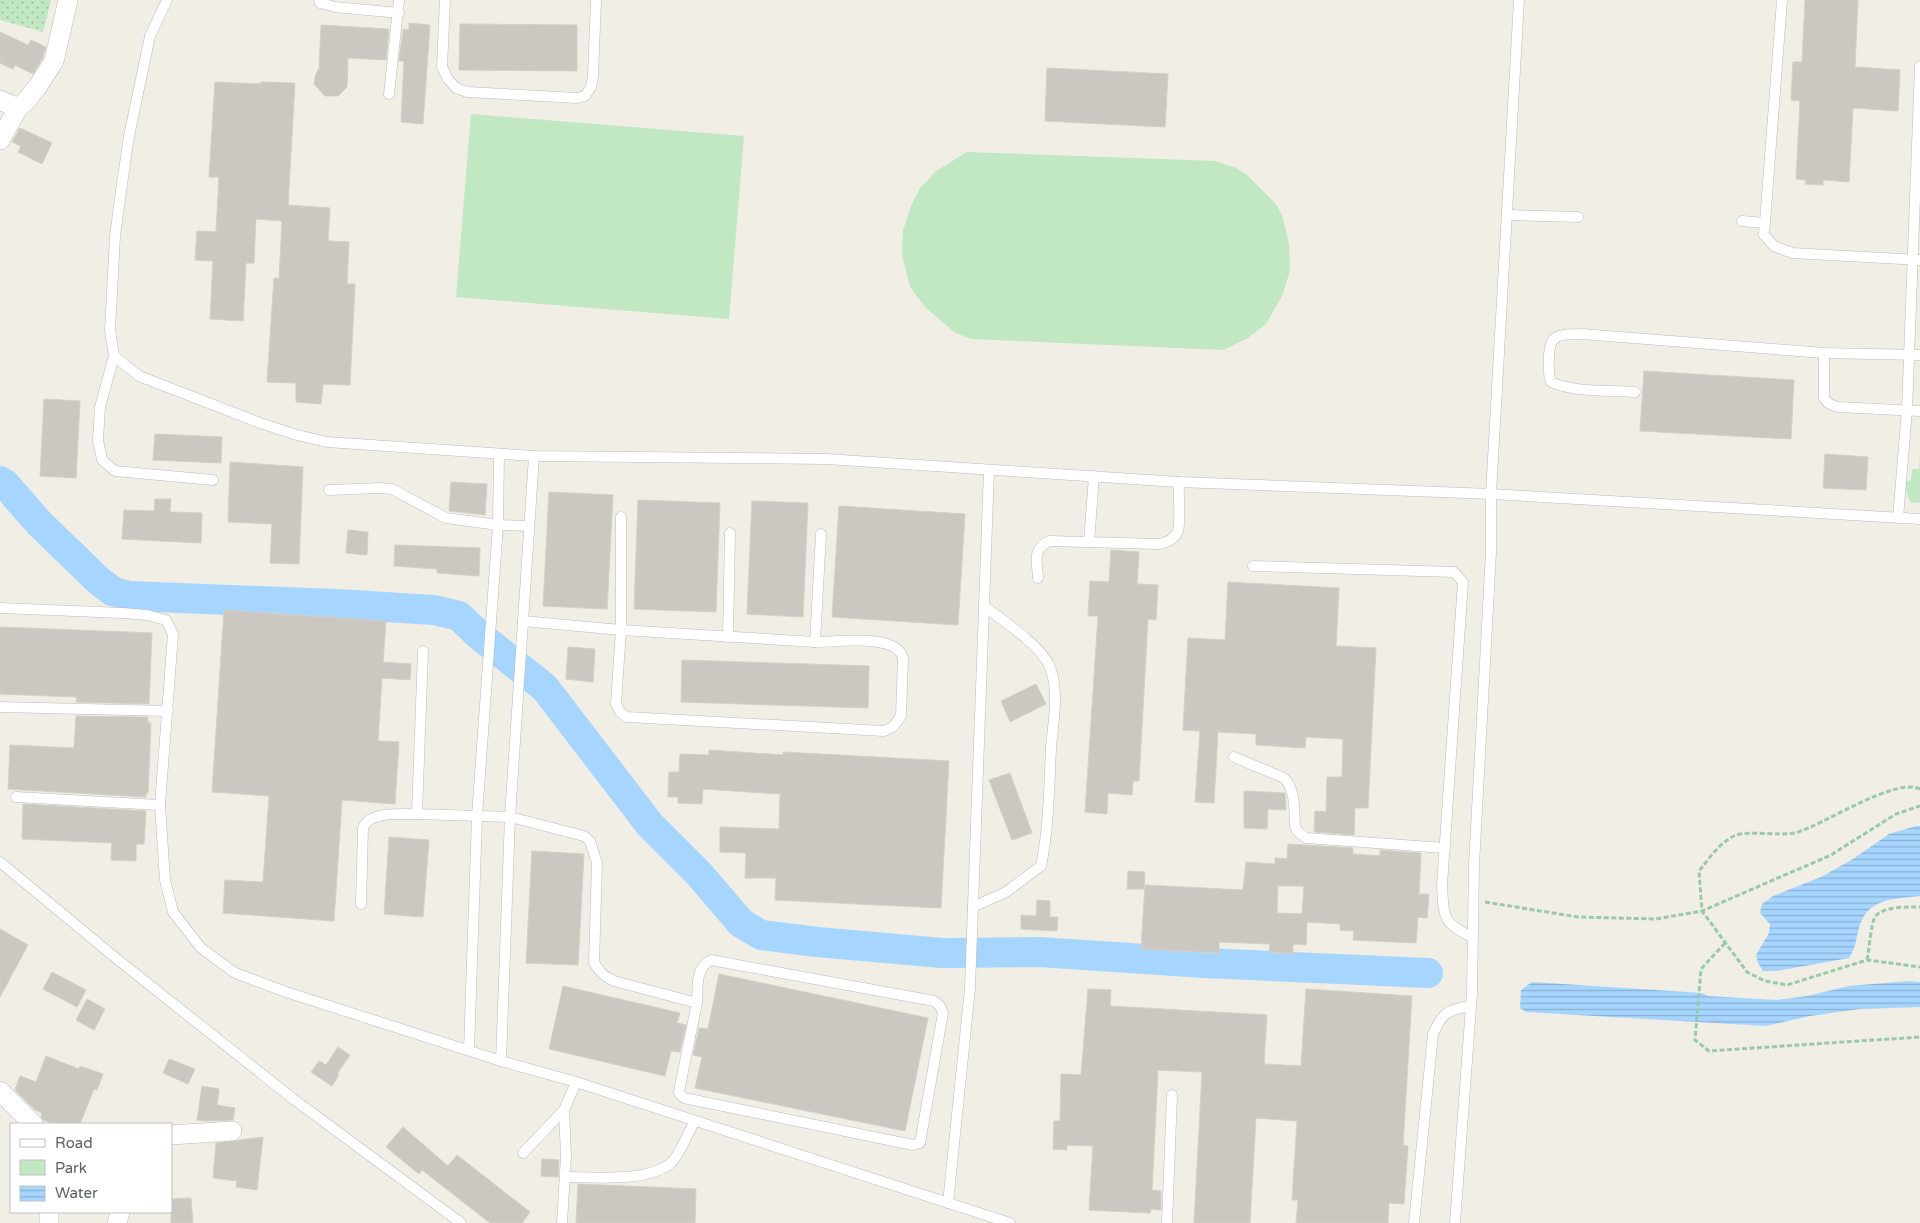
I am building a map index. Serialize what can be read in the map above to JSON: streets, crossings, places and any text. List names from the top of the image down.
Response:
{
  "legend": ["Road", "Park", "Water"]
}
